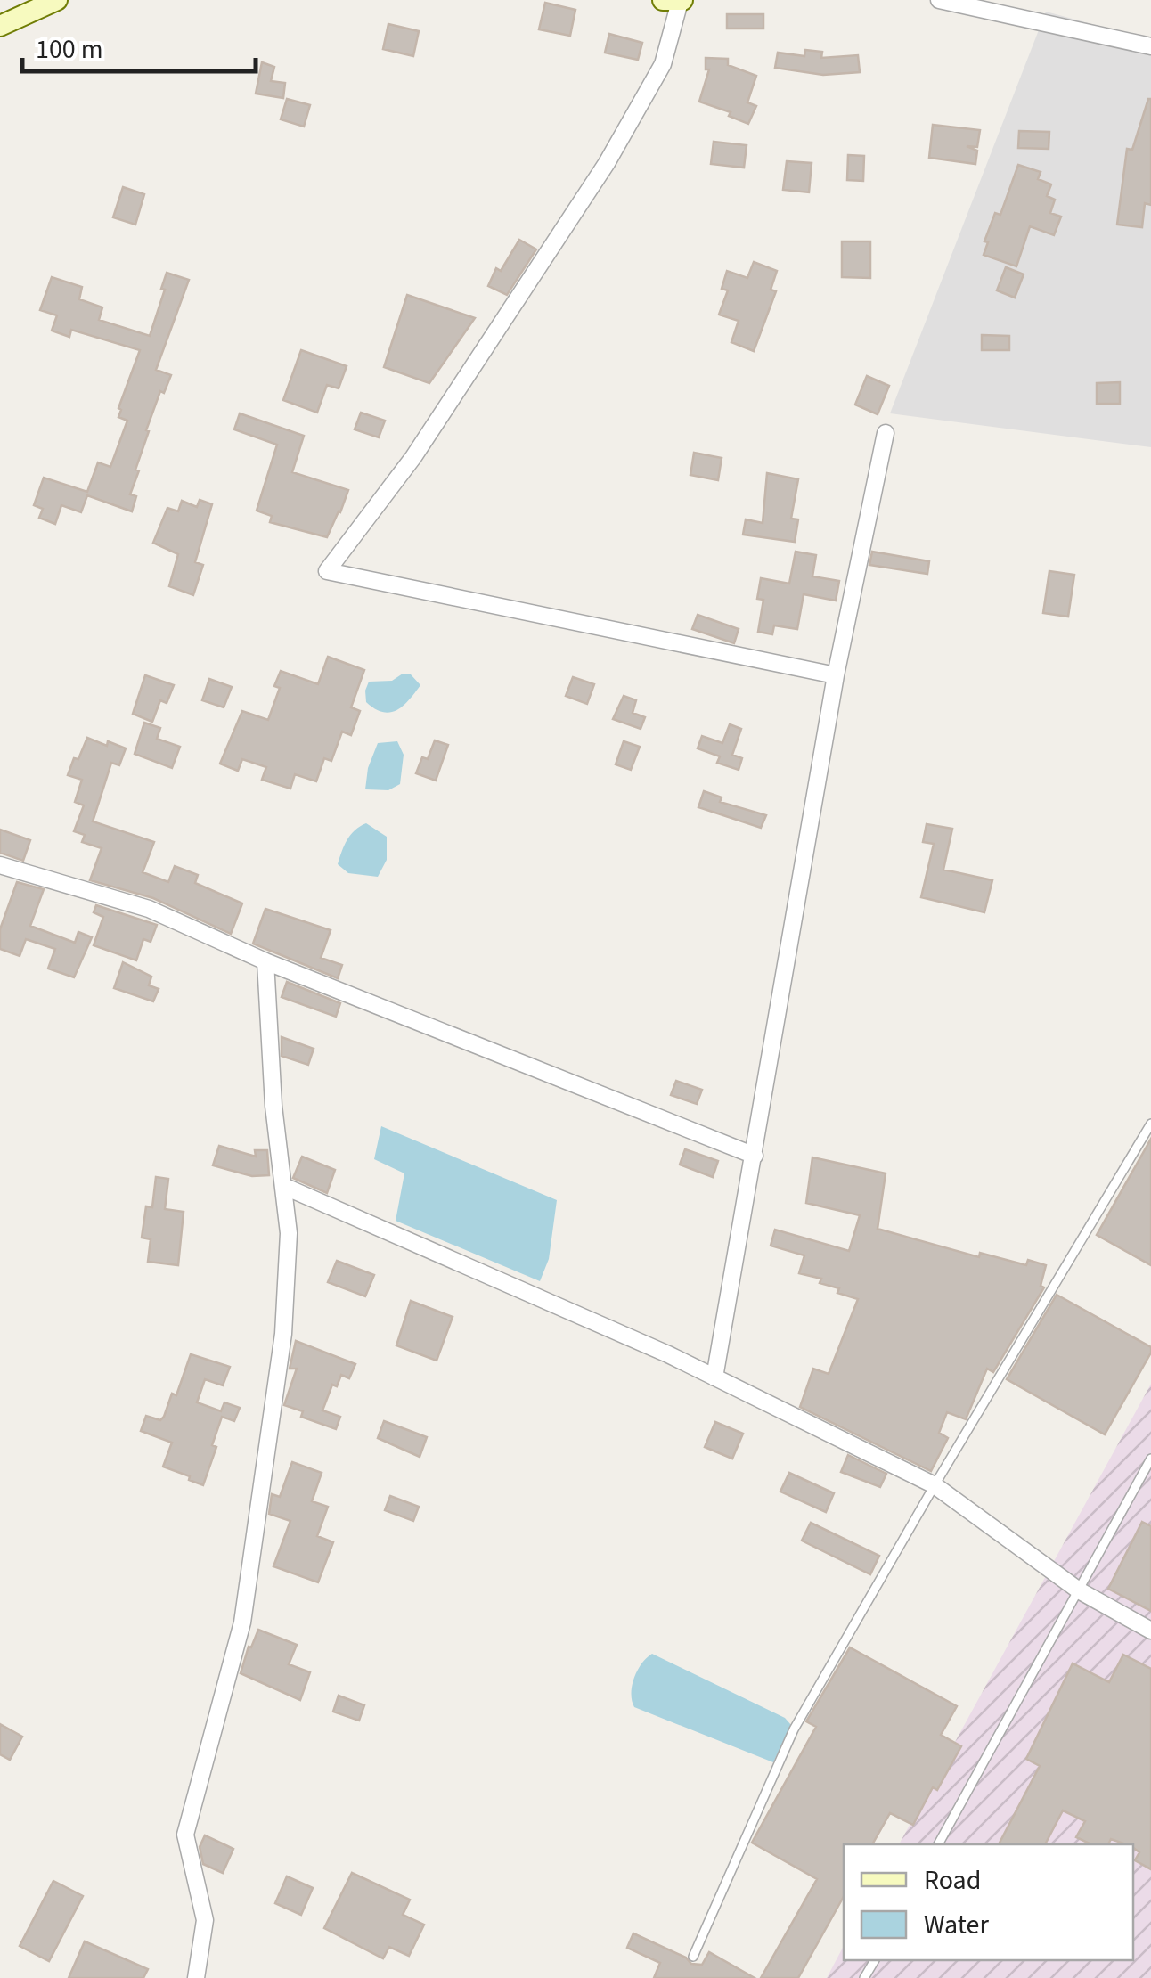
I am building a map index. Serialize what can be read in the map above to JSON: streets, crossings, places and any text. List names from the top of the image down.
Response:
{
  "legend": ["Road", "Water"],
  "scale_bar": "100 m"
}
